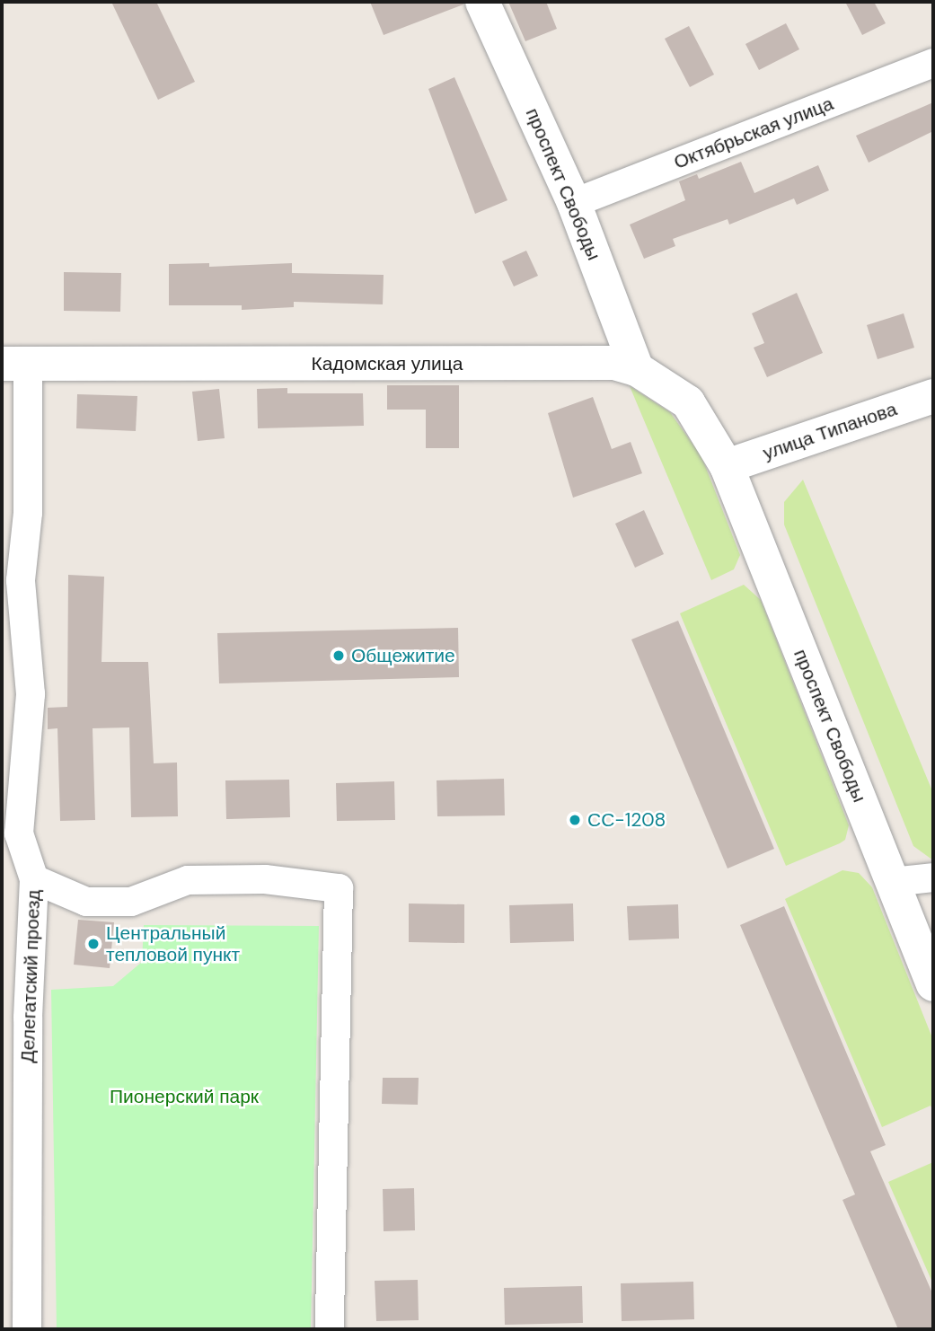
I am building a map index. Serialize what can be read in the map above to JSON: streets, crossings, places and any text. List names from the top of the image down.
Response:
{
  "streets": {
    "street": [
      "Октябрьская улица",
      "проспект Свободы",
      "Кадомская улица",
      "улица Типанова",
      "Делегатский проезд"
    ]
  },
  "crossings": [
    ["Октябрьская улица", "проспект Свободы"],
    ["проспект Свободы", "Кадомская улица"],
    ["проспект Свободы", "улица Типанова"],
    ["Кадомская улица", "улица Типанова"],
    ["Кадомская улица", "Делегатский проезд"]
  ],
  "parks": ["Пионерский парк"],
  "places": ["Общежитие", "СС-1208", "Центральный тепловой пункт"]
}
